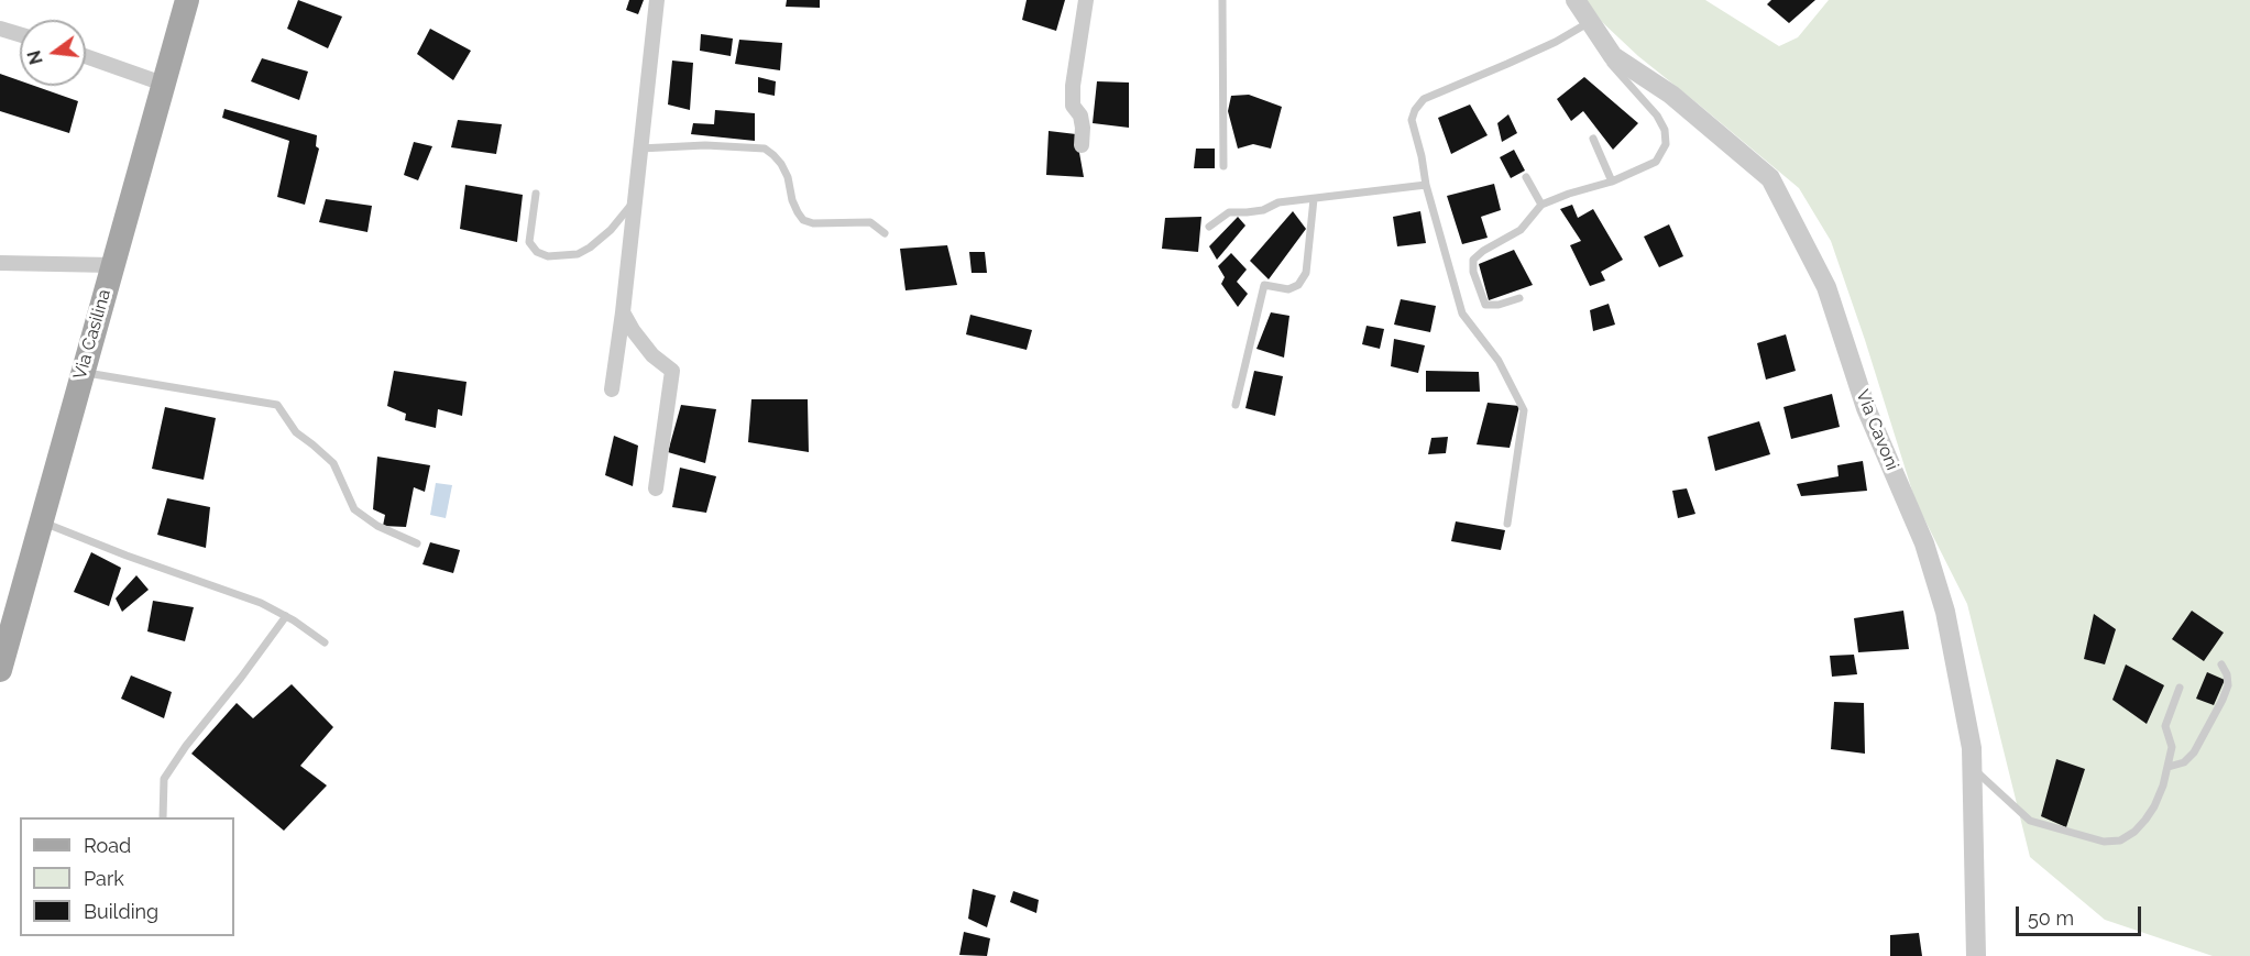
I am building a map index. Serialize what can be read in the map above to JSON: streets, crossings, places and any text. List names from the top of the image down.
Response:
{
  "streets": {
    "main road": ["Via Casilina"],
    "street": ["Via Cavoni"]
  },
  "legend": ["Road", "Park", "Building"],
  "scale_bar": "50 m",
  "north": "left"
}
